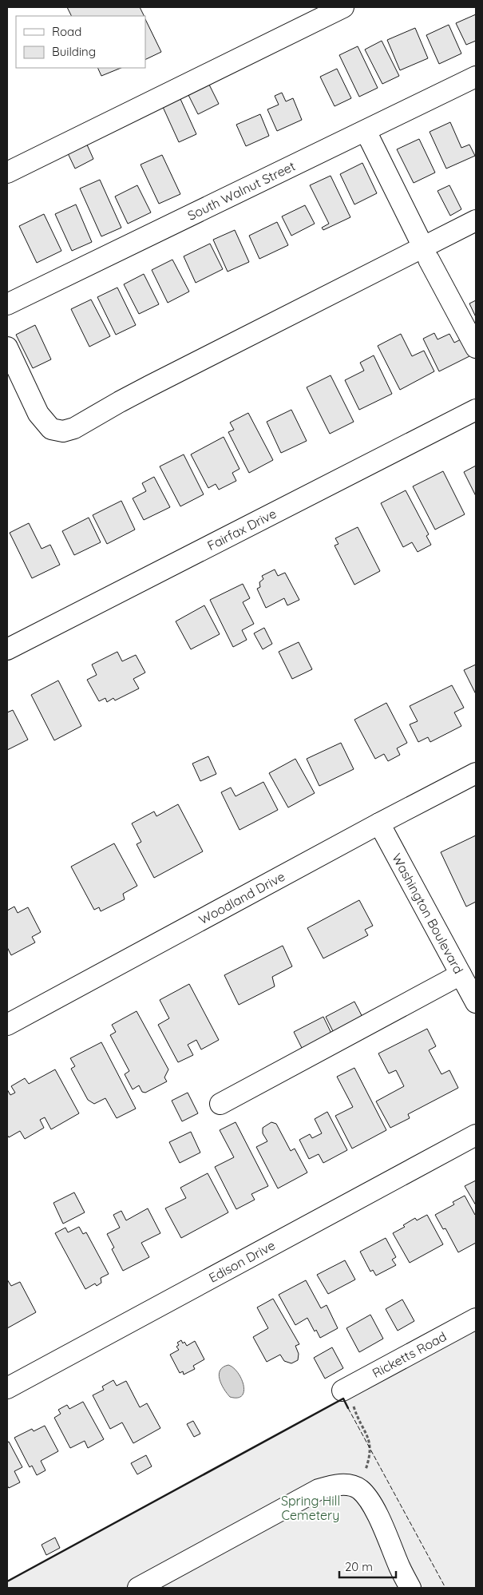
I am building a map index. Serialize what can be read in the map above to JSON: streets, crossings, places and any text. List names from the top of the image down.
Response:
{
  "streets": {
    "street": [
      "South Walnut Street",
      "Fairfax Drive",
      "Woodland Drive",
      "Washington Boulevard",
      "Edison Drive",
      "Ricketts Road"
    ]
  },
  "crossings": [
    ["Woodland Drive", "Washington Boulevard"]
  ],
  "parks": ["Spring Hill Cemetery"],
  "legend": ["Road", "Building"],
  "scale_bar": "20 m"
}
